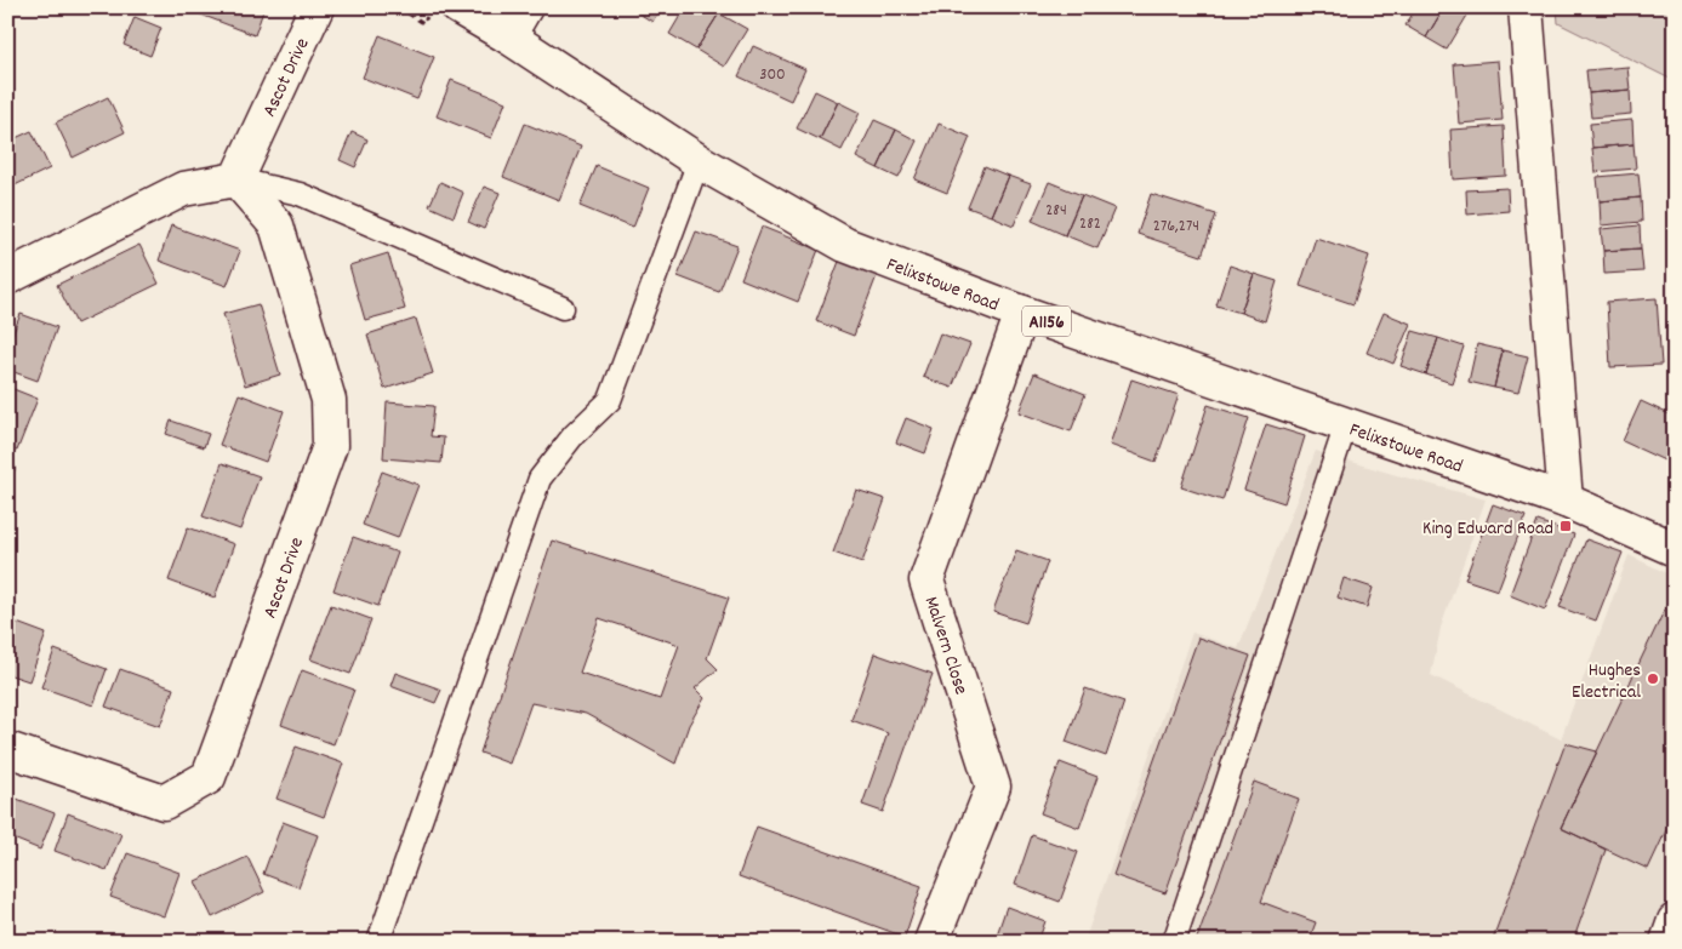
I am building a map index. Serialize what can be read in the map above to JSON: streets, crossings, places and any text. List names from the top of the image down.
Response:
{
  "streets": {
    "street": [
      "Ascot Drive",
      "Felixstowe Road",
      "A1156",
      "Malvern Close"
    ]
  },
  "crossings": [
    ["Felixstowe Road", "Malvern Close"]
  ],
  "places": {
    "transit": ["King Edward Road"],
    "other": ["Hughes Electrical"]
  },
  "house_numbers": [
    "300",
    "284",
    "282",
    "276,274"
  ]
}
